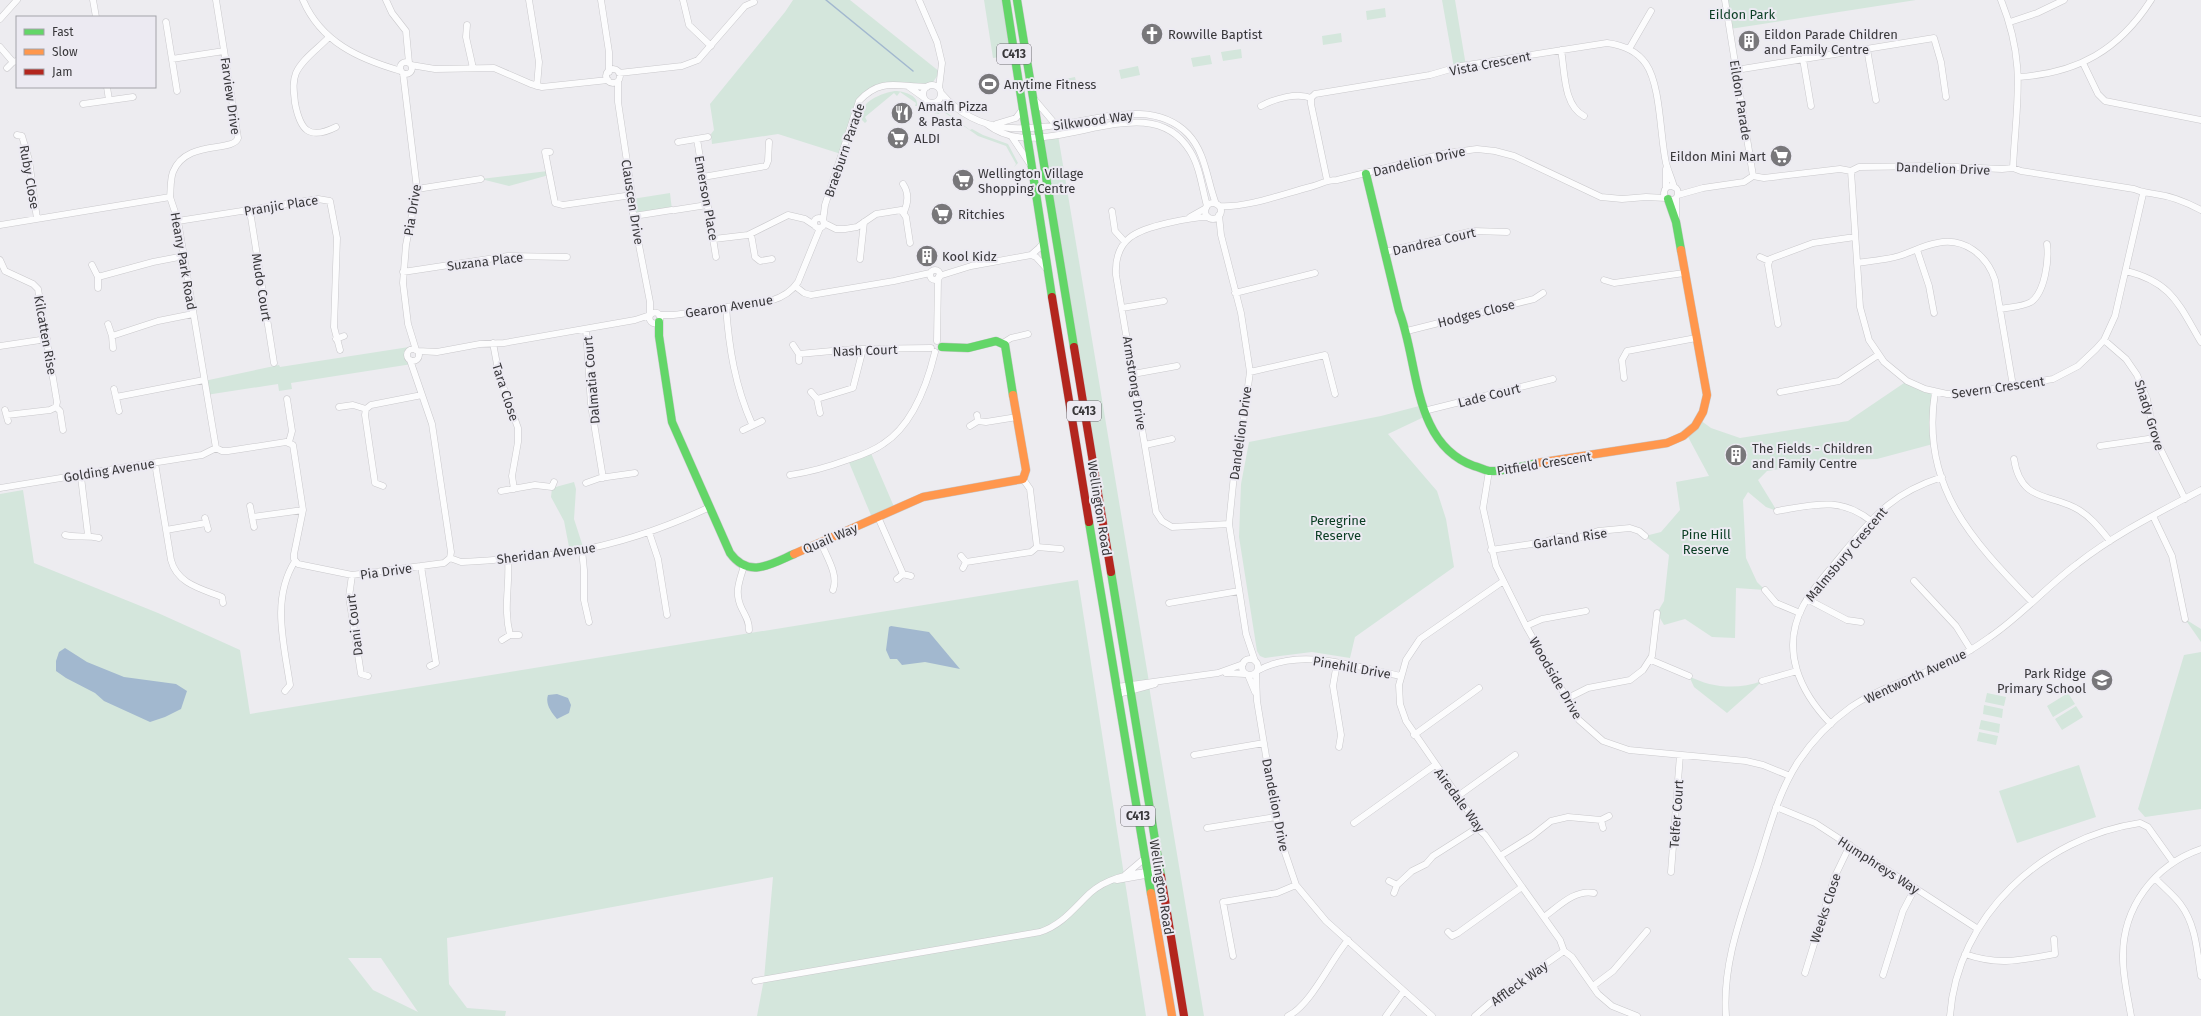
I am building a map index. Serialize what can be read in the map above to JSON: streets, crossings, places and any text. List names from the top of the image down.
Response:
{
  "streets": {
    "main road": [
      "C413",
      "Pitfield Crescent",
      "Wellington Road",
      "Quail Way"
    ],
    "street": [
      "Vista Crescent",
      "Farview Drive",
      "Eildon Parade",
      "Silkwood Way",
      "Braeburn Parade",
      "Dandelion Drive",
      "Ruby Close",
      "Emerson Place",
      "Clauscen Drive",
      "Pranjic Place",
      "Pia Drive",
      "Dandrea Court",
      "Heany Park Road",
      "Suzana Place",
      "Mudo Court",
      "Gearon Avenue",
      "Hodges Close",
      "Kilcatten Rise",
      "Nash Court",
      "Dalmatia Court",
      "Armstrong Drive",
      "Severn Crescent",
      "Tara Close",
      "Lade Court",
      "Shady Grove",
      "Golding Avenue",
      "Garland Rise",
      "Sheridan Avenue",
      "Malmsbury Crescent",
      "Dani Court",
      "Pinehill Drive",
      "Wentworth Avenue",
      "Woodside Drive",
      "Airedale Way",
      "Telfer Court",
      "Humphreys Way",
      "Weeks Close",
      "Affleck Way"
    ]
  },
  "crossings": [
    ["Farview Drive", "Heany Park Road"],
    ["Eildon Parade", "Dandelion Drive"],
    ["Silkwood Way", "Dandelion Drive"],
    ["Silkwood Way", "Wellington Road"],
    ["Braeburn Parade", "Gearon Avenue"],
    ["Dandelion Drive", "Armstrong Drive"],
    ["Dandelion Drive", "Severn Crescent"],
    ["Dandelion Drive", "Pitfield Crescent"],
    ["Dandelion Drive", "Pinehill Drive"],
    ["Ruby Close", "Heany Park Road"],
    ["Clauscen Drive", "Gearon Avenue"],
    ["Pranjic Place", "Heany Park Road"],
    ["Pranjic Place", "Mudo Court"],
    ["Pia Drive", "Suzana Place"],
    ["Pia Drive", "Sheridan Avenue"],
    ["Pia Drive", "Dani Court"],
    ["Dandrea Court", "Pitfield Crescent"],
    ["Heany Park Road", "Golding Avenue"],
    ["Gearon Avenue", "Dalmatia Court"],
    ["Hodges Close", "Pitfield Crescent"],
    ["Severn Crescent", "Shady Grove"],
    ["Lade Court", "Pitfield Crescent"],
    ["Shady Grove", "Wentworth Avenue"],
    ["Pitfield Crescent", "Woodside Drive"],
    ["Garland Rise", "Woodside Drive"],
    ["Malmsbury Crescent", "Wentworth Avenue"],
    ["Pinehill Drive", "Airedale Way"],
    ["Wentworth Avenue", "Woodside Drive"],
    ["Wentworth Avenue", "Humphreys Way"],
    ["Woodside Drive", "Airedale Way"],
    ["Woodside Drive", "Telfer Court"],
    ["Airedale Way", "Affleck Way"],
    ["Humphreys Way", "Weeks Close"]
  ],
  "parks": ["Eildon Park", "Peregrine Reserve", "Pine Hill Reserve"],
  "places": {
    "church": ["Rowville Baptist"],
    "building": ["Eildon Parade Children and Family Centre", "Kool Kidz", "The Fields - Children and Family Centre"],
    "sports": ["Anytime Fitness"],
    "restaurant": ["Amalfi Pizza & Pasta"],
    "supermarket": [
      "ALDI",
      "Eildon Mini Mart",
      "Wellington Village Shopping Centre",
      "Ritchies"
    ],
    "school or university": ["Park Ridge Primary School"]
  },
  "legend": ["Fast", "Slow", "Jam"]
}
